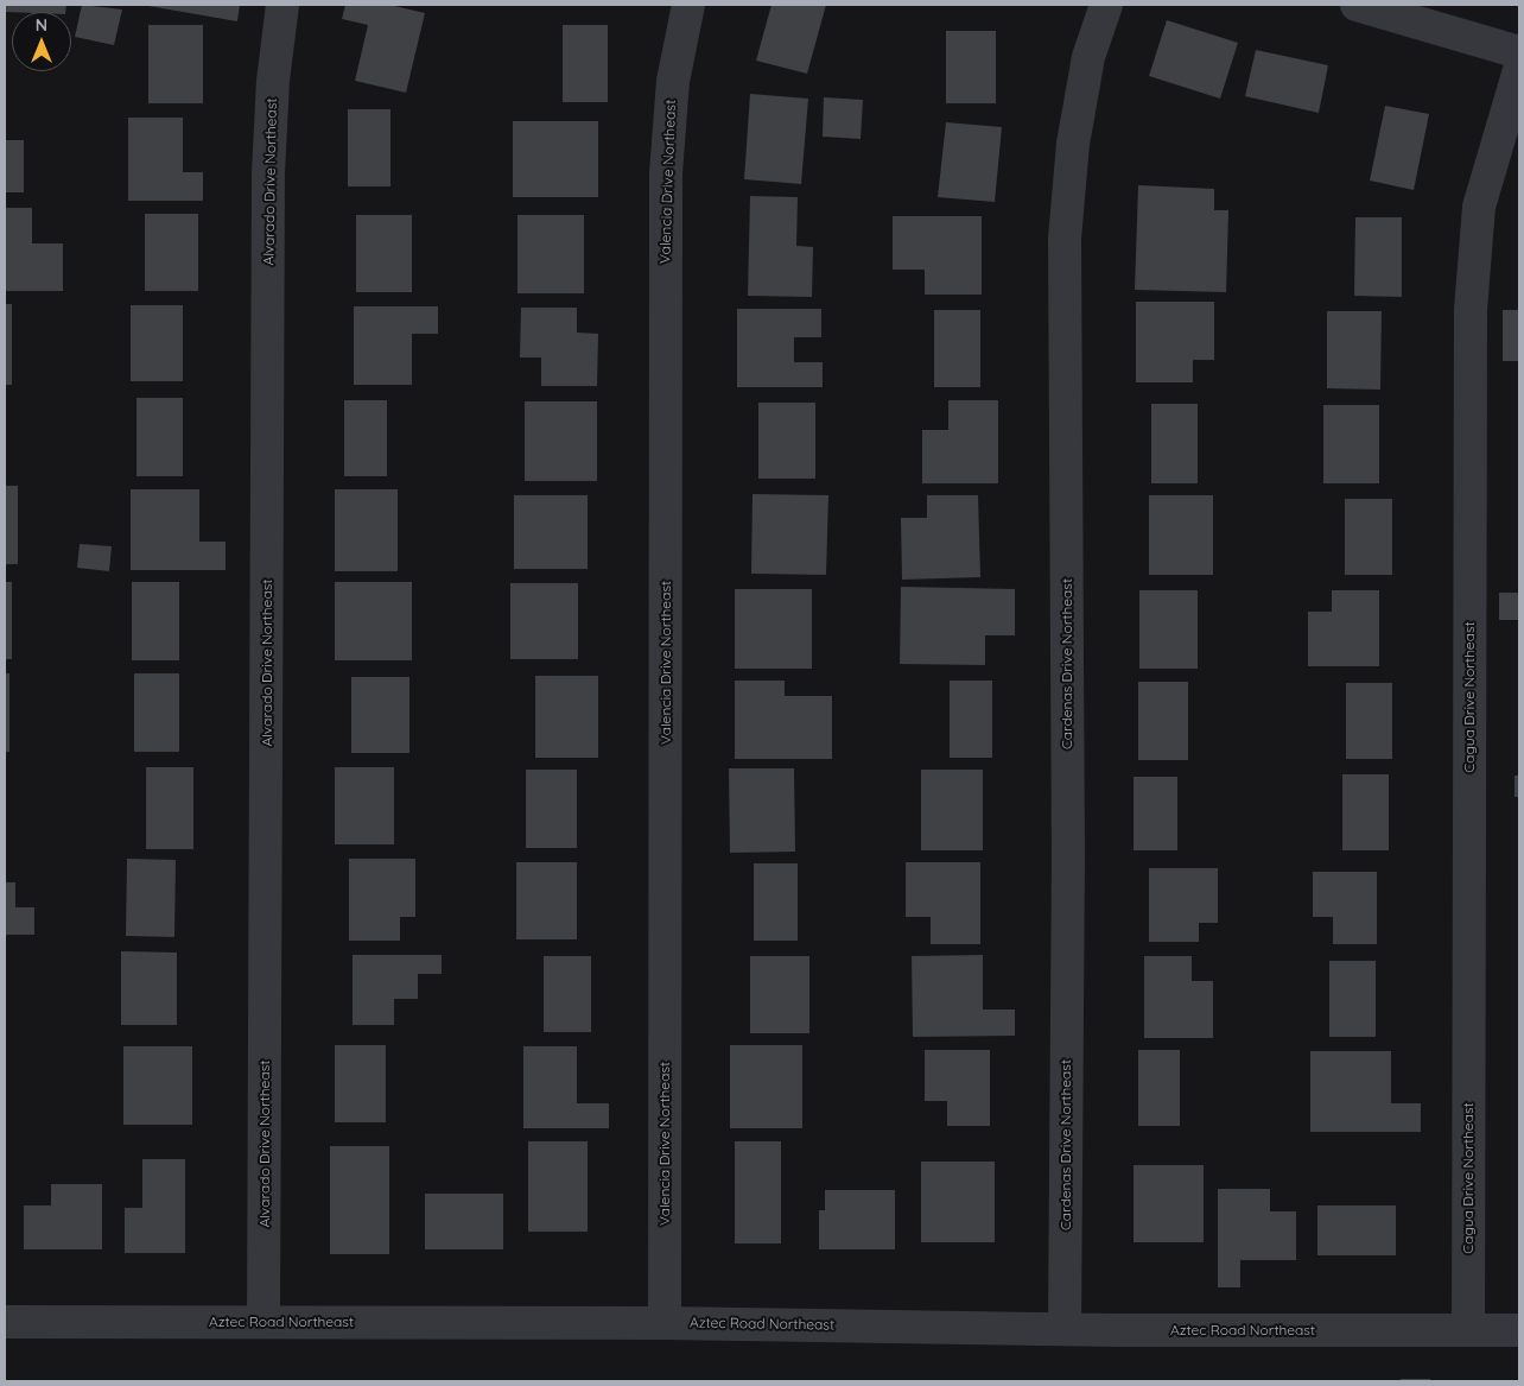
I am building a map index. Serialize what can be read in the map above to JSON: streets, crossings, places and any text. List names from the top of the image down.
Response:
{
  "streets": {
    "street": [
      "Alvarado Drive Northeast",
      "Valencia Drive Northeast",
      "Cardenas Drive Northeast",
      "Cagua Drive Northeast",
      "Aztec Road Northeast"
    ]
  },
  "crossings": [
    ["Alvarado Drive Northeast", "Aztec Road Northeast"],
    ["Valencia Drive Northeast", "Aztec Road Northeast"],
    ["Cardenas Drive Northeast", "Aztec Road Northeast"],
    ["Cagua Drive Northeast", "Aztec Road Northeast"]
  ],
  "north": "top"
}
